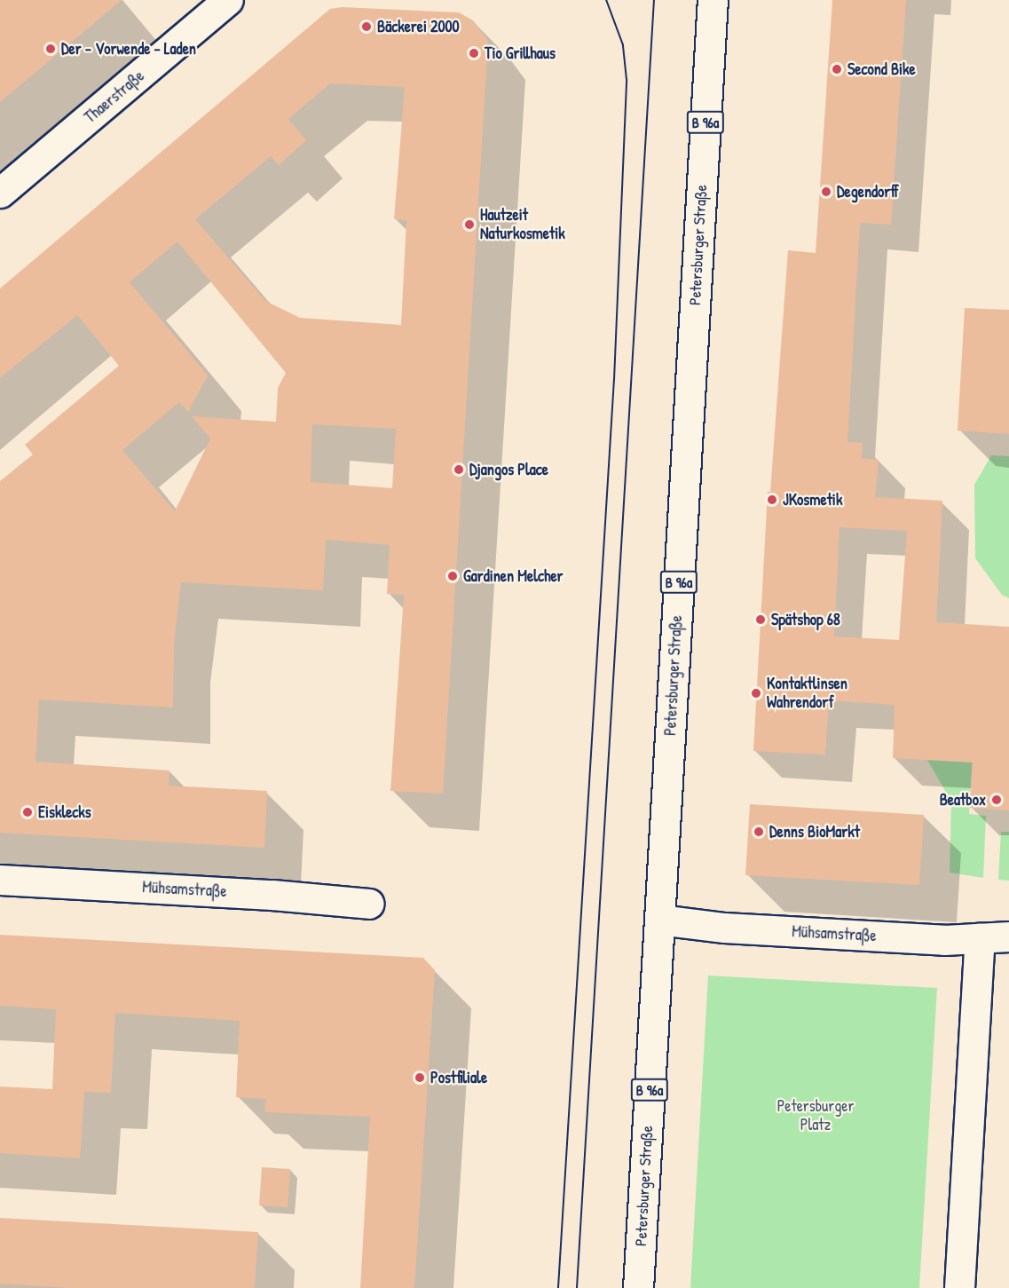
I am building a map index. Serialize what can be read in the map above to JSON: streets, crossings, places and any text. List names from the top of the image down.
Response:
{
  "streets": {
    "street": [
      "Thaerstraße",
      "B 96a",
      "Petersburger Straße",
      "Mühsamstraße"
    ]
  },
  "crossings": [
    ["Petersburger Straße", "Mühsamstraße"]
  ],
  "parks": ["Petersburger Platz"],
  "places": [
    "Bäckerei 2000",
    "Der - Vorwende - Laden",
    "Tio Grillhaus",
    "Second Bike",
    "Degendorff",
    "Hautzeit Naturkosmetik",
    "Djangos Place",
    "JKosmetik",
    "Gardinen Melcher",
    "Spätshop 68",
    "Kontaktlinsen Wahrendorf",
    "Beatbox",
    "Eisklecks",
    "Denns BioMarkt",
    "Postfiliale"
  ]
}
